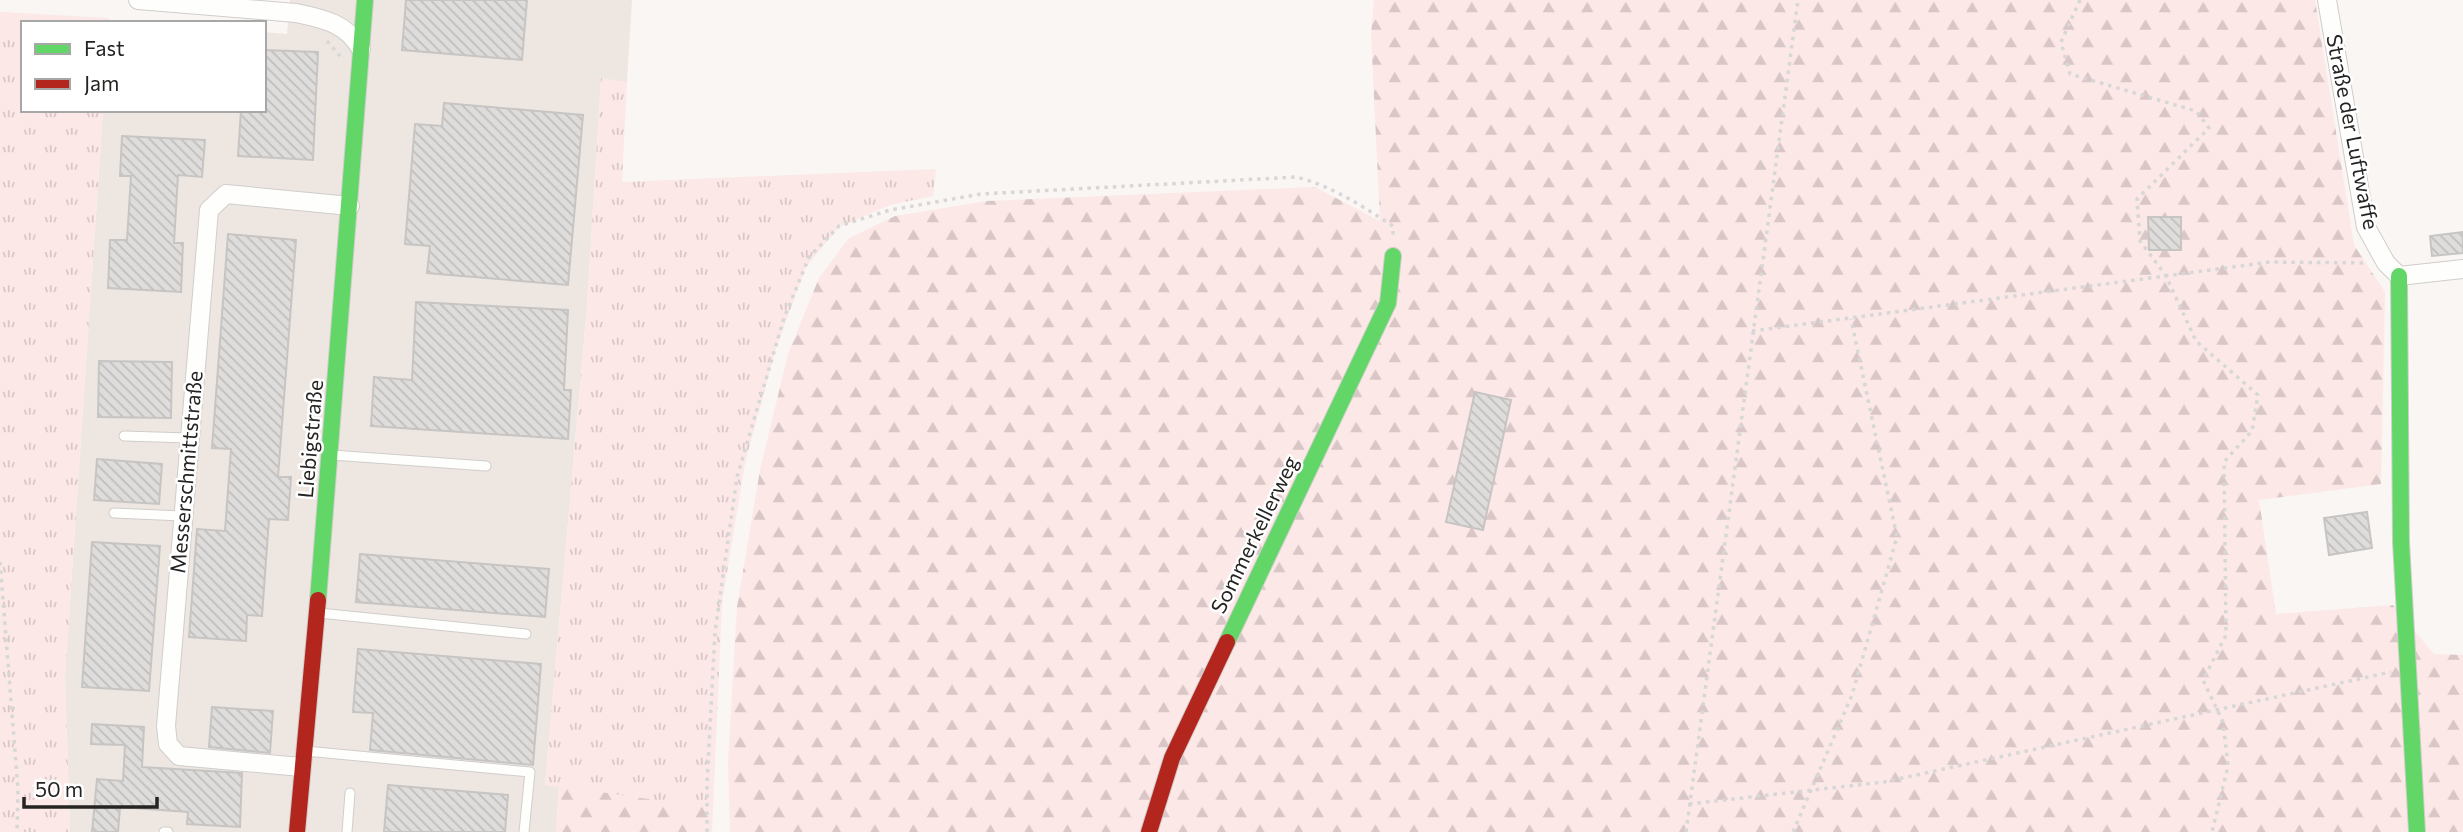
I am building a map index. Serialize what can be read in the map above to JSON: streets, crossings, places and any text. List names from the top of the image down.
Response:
{
  "streets": {
    "street": [
      "Straße der Luftwaffe",
      "Liebigstraße",
      "Messerschmittstraße",
      "Sommerkellerweg"
    ]
  },
  "crossings": [
    ["Liebigstraße", "Messerschmittstraße"]
  ],
  "legend": ["Fast", "Jam"],
  "scale_bar": "50 m"
}
